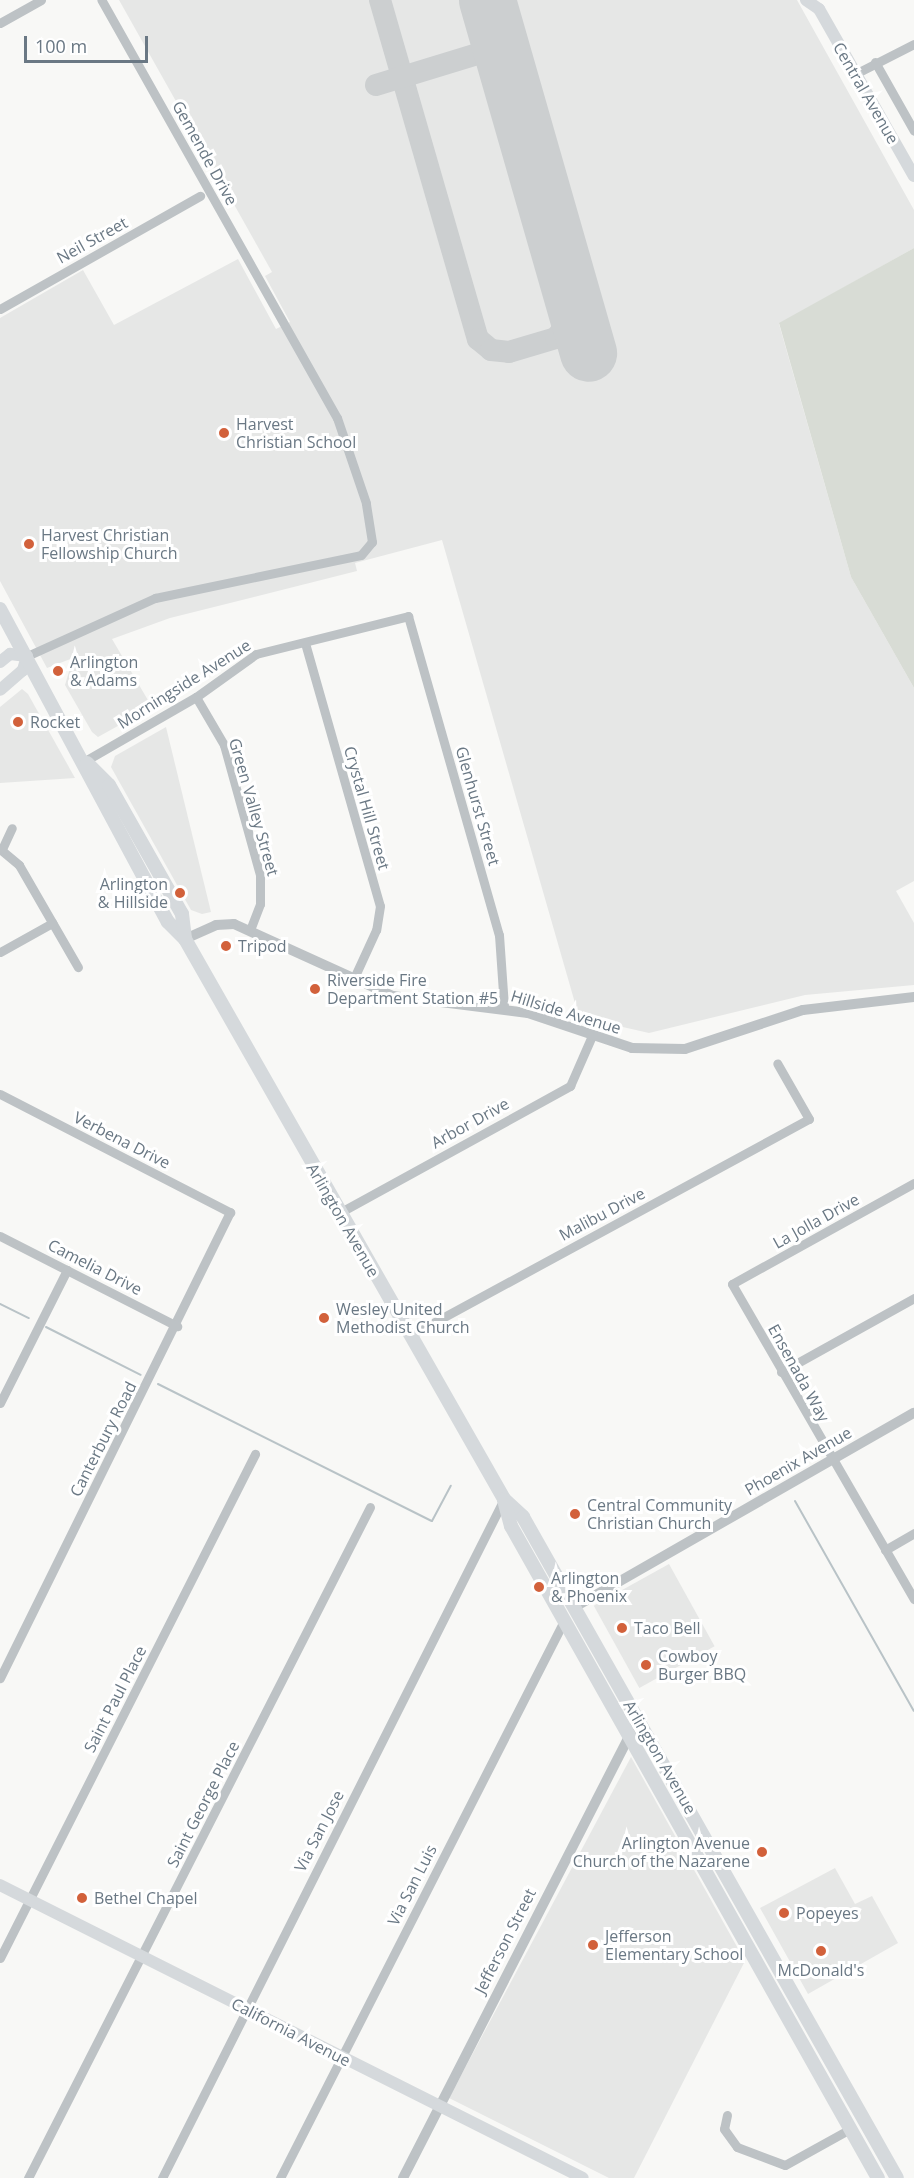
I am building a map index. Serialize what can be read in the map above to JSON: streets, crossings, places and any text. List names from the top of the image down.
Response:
{
  "streets": {
    "main road": ["Central Avenue", "Arlington Avenue", "California Avenue"],
    "street": [
      "Gemende Drive",
      "Neil Street",
      "Morningside Avenue",
      "Glenhurst Street",
      "Green Valley Street",
      "Crystal Hill Street",
      "Hillside Avenue",
      "Arbor Drive",
      "Verbena Drive",
      "Malibu Drive",
      "La Jolla Drive",
      "Camelia Drive",
      "Ensenada Way",
      "Canterbury Road",
      "Phoenix Avenue",
      "Saint Paul Place",
      "Saint George Place",
      "Via San Jose",
      "Via San Luis",
      "Jefferson Street"
    ]
  },
  "crossings": [
    ["Gemende Drive", "Arlington Avenue"],
    ["Morningside Avenue", "Glenhurst Street"],
    ["Morningside Avenue", "Green Valley Street"],
    ["Morningside Avenue", "Crystal Hill Street"],
    ["Morningside Avenue", "Arlington Avenue"],
    ["Glenhurst Street", "Hillside Avenue"],
    ["Green Valley Street", "Hillside Avenue"],
    ["Crystal Hill Street", "Hillside Avenue"],
    ["Hillside Avenue", "Arbor Drive"],
    ["Hillside Avenue", "Arlington Avenue"],
    ["Arbor Drive", "Arlington Avenue"],
    ["Verbena Drive", "Canterbury Road"],
    ["Malibu Drive", "Arlington Avenue"],
    ["Arlington Avenue", "Phoenix Avenue"],
    ["Arlington Avenue", "Via San Jose"],
    ["Arlington Avenue", "Via San Luis"],
    ["Arlington Avenue", "Jefferson Street"],
    ["La Jolla Drive", "Ensenada Way"],
    ["Camelia Drive", "Canterbury Road"],
    ["Ensenada Way", "Phoenix Avenue"],
    ["Phoenix Avenue", "Via San Luis"],
    ["Saint Paul Place", "California Avenue"],
    ["Saint George Place", "California Avenue"],
    ["Via San Jose", "California Avenue"],
    ["Via San Luis", "California Avenue"],
    ["Jefferson Street", "California Avenue"]
  ],
  "places": [
    "Harvest Christian School",
    "Harvest Christian Fellowship Church",
    "Arlington & Adams",
    "Rocket",
    "Arlington & Hillside",
    "Tripod",
    "Riverside Fire Department Station #5",
    "Wesley United Methodist Church",
    "Central Community Christian Church",
    "Arlington & Phoenix",
    "Taco Bell",
    "Cowboy Burger BBQ",
    "Arlington Avenue Church of the Nazarene",
    "Bethel Chapel",
    "Popeyes",
    "Jefferson Elementary School",
    "McDonald's"
  ],
  "scale_bar": "100 m"
}
